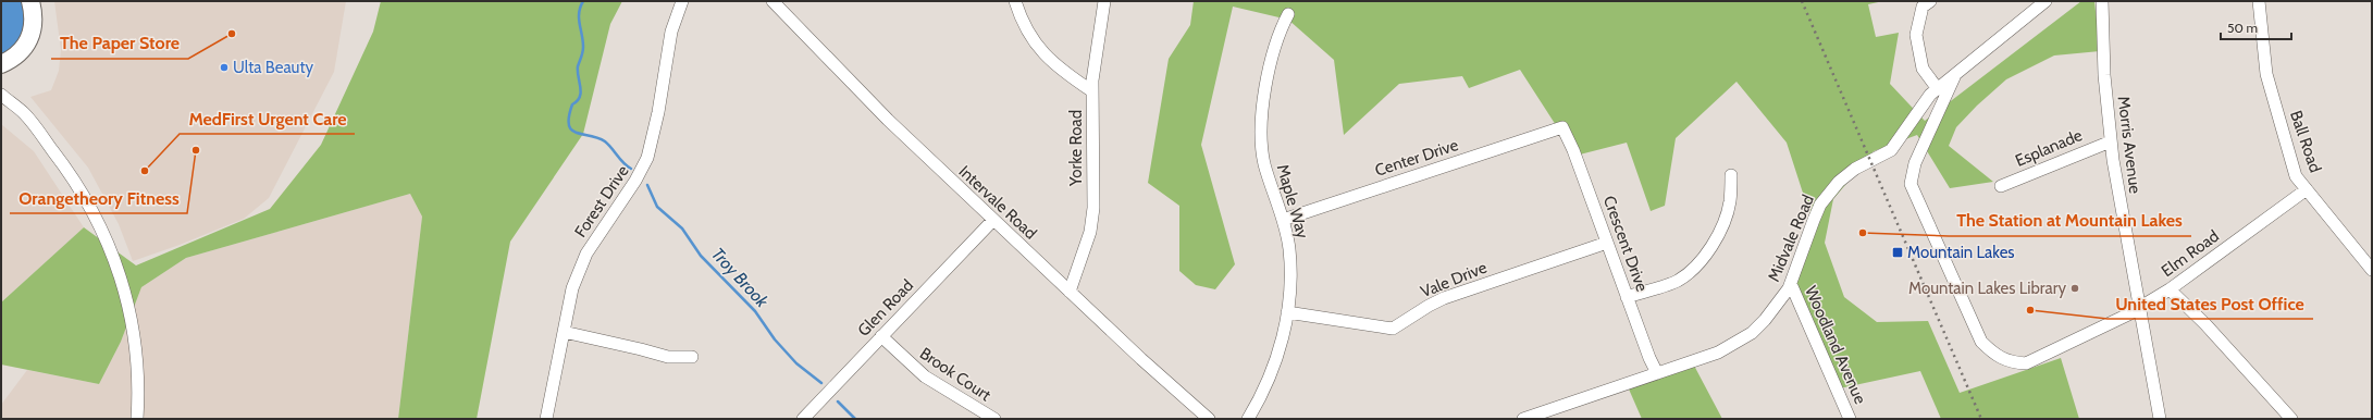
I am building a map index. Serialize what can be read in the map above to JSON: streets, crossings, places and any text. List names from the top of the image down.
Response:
{
  "streets": {
    "street": [
      "Ball Road",
      "Morris Avenue",
      "Yorke Road",
      "Esplanade",
      "Center Drive",
      "Forest Drive",
      "Maple Way",
      "Intervale Road",
      "Midvale Road",
      "Crescent Drive",
      "Elm Road",
      "Vale Drive",
      "Glen Road",
      "Woodland Avenue",
      "Brook Court"
    ]
  },
  "crossings": [
    ["Ball Road", "Elm Road"],
    ["Morris Avenue", "Esplanade"],
    ["Morris Avenue", "Elm Road"],
    ["Yorke Road", "Intervale Road"],
    ["Center Drive", "Maple Way"],
    ["Center Drive", "Crescent Drive"],
    ["Maple Way", "Vale Drive"],
    ["Intervale Road", "Glen Road"],
    ["Midvale Road", "Crescent Drive"],
    ["Midvale Road", "Elm Road"],
    ["Midvale Road", "Woodland Avenue"],
    ["Crescent Drive", "Vale Drive"],
    ["Glen Road", "Brook Court"]
  ],
  "water": ["Troy Brook"],
  "places": {
    "other": [
      "The Paper Store",
      "Ulta Beauty",
      "Orangetheory Fitness",
      "MedFirst Urgent Care",
      "The Station at Mountain Lakes",
      "Mountain Lakes Library",
      "United States Post Office"
    ],
    "transit": ["Mountain Lakes"]
  },
  "scale_bar": "50 m"
}
